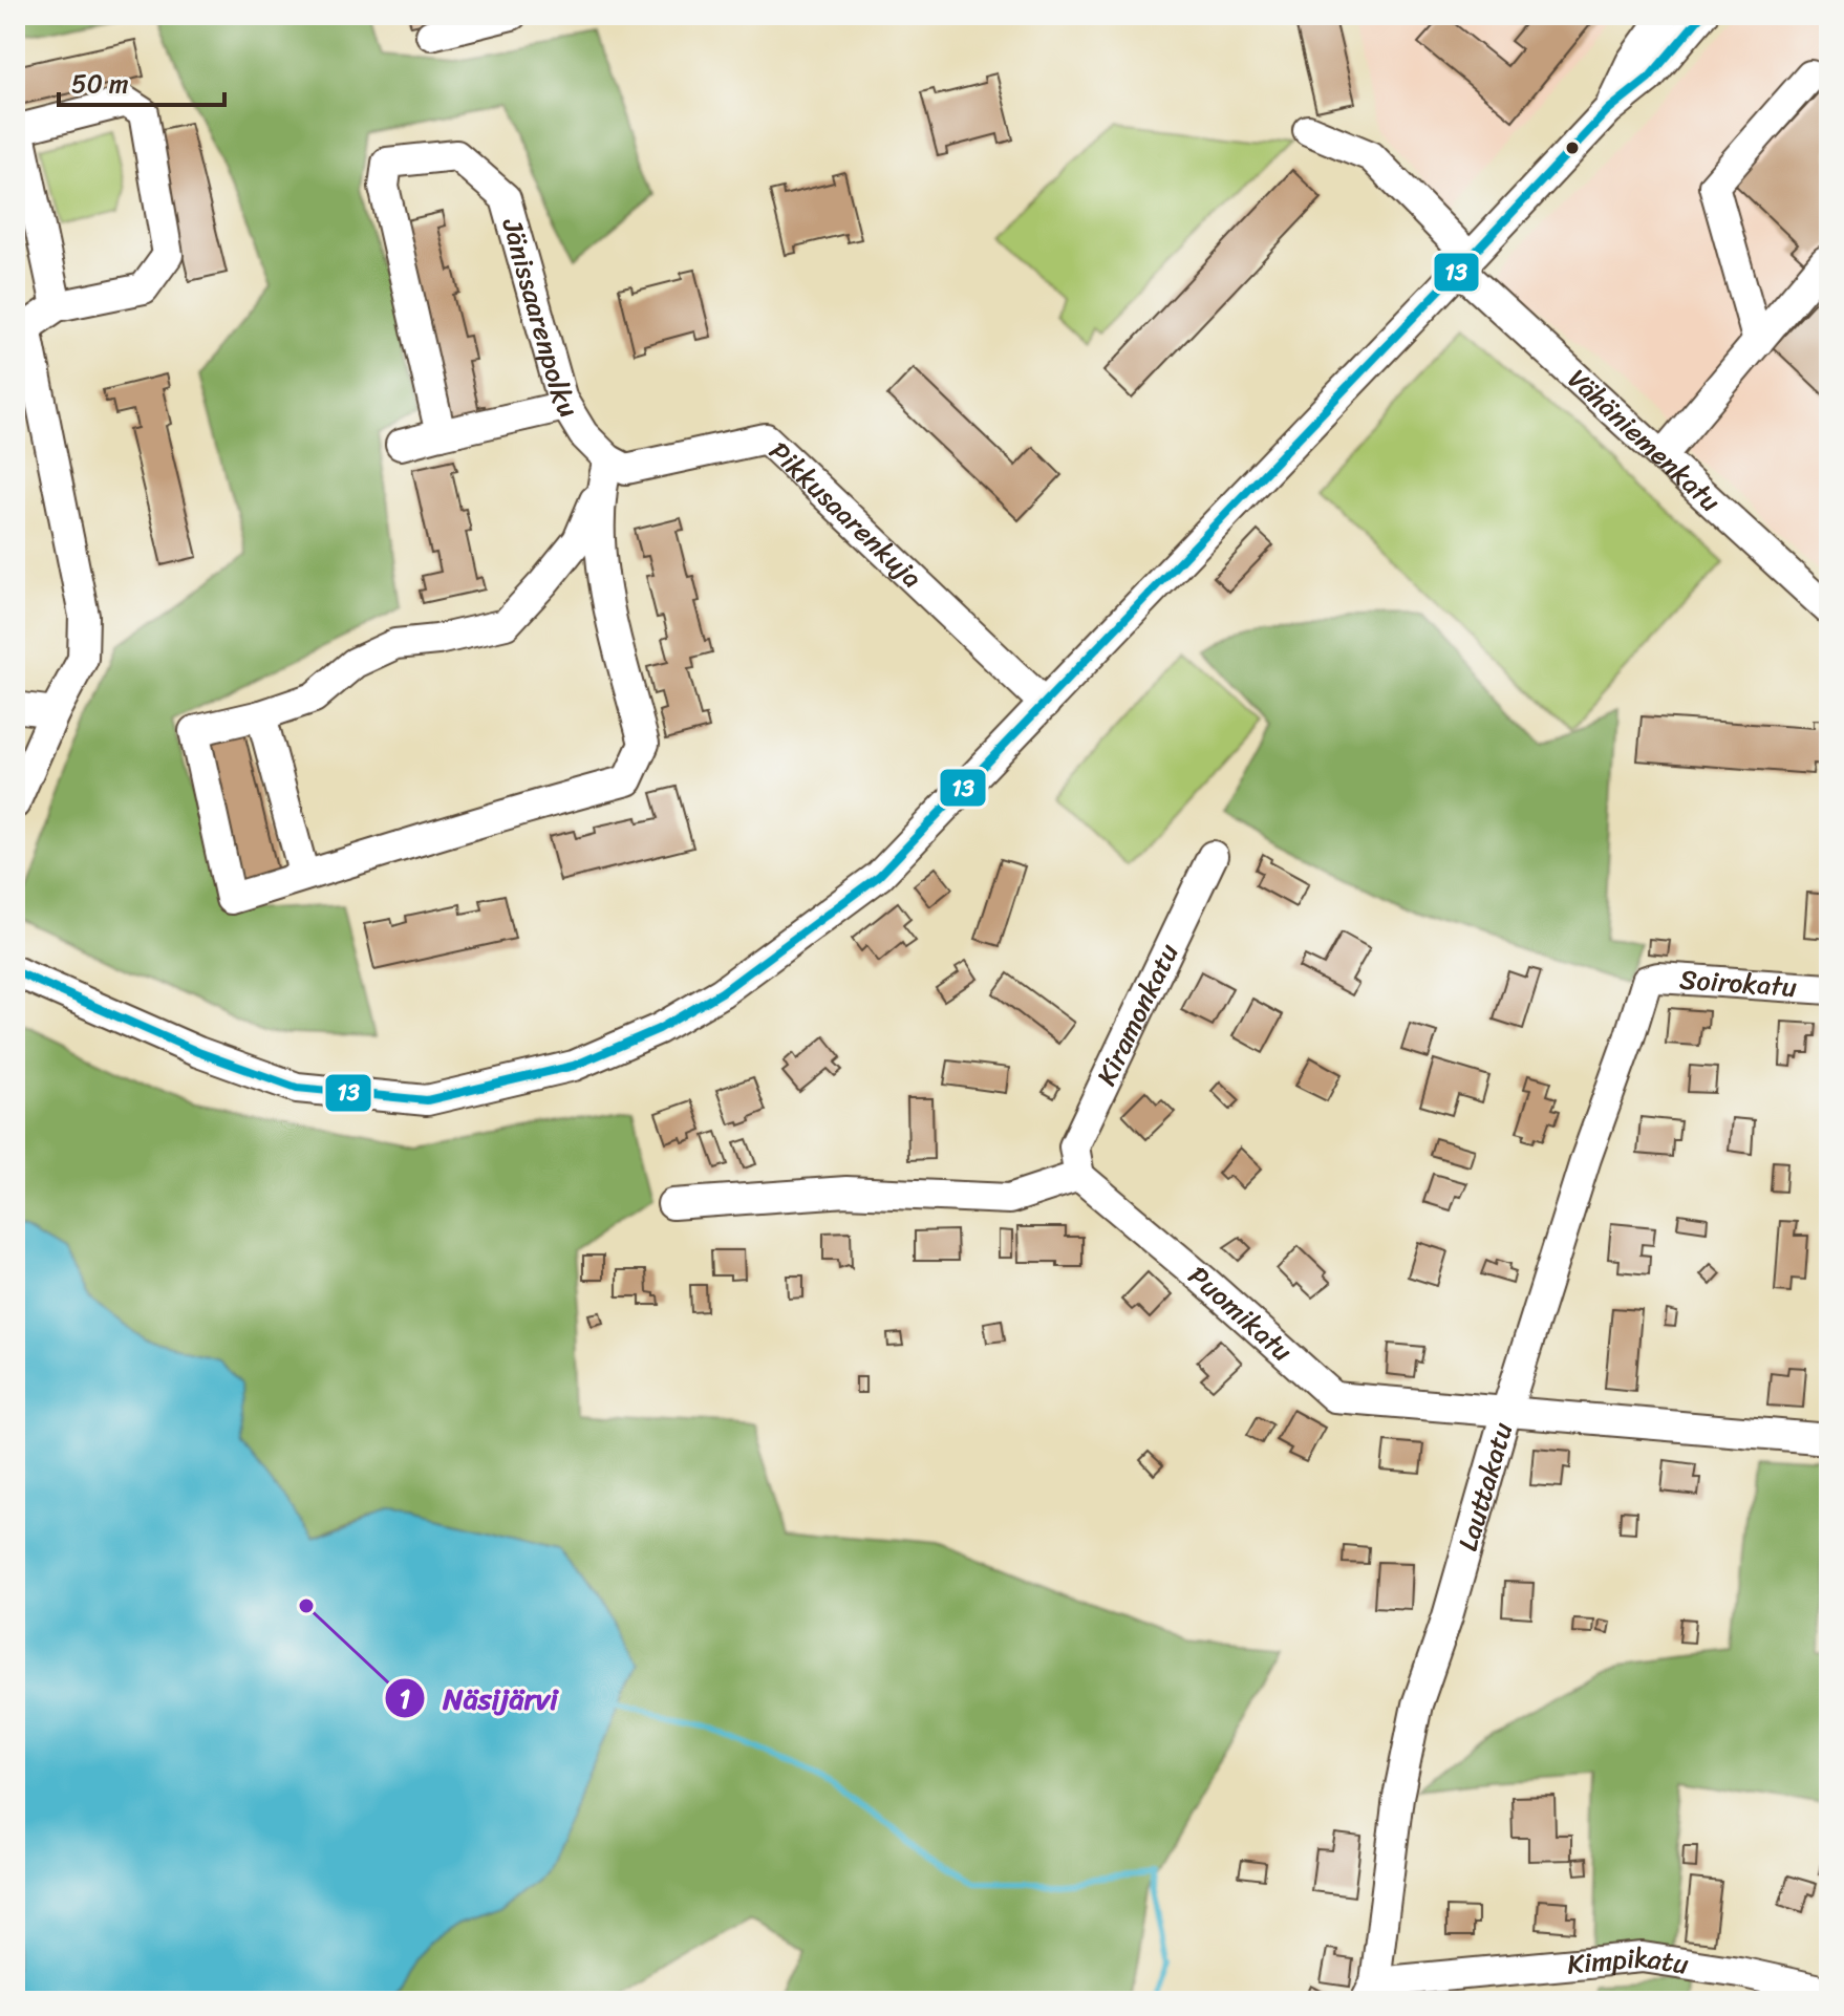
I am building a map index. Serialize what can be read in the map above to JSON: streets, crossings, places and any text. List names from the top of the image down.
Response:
{
  "streets": {
    "street": [
      "Jänissaarenpolku",
      "Vähäniemenkatu",
      "Pikkusaarenkuja",
      "Soirokatu",
      "Kiramonkatu",
      "Puomikatu",
      "Lauttakatu",
      "Kimpikatu"
    ]
  },
  "crossings": [
    ["Jänissaarenpolku", "Pikkusaarenkuja"],
    ["Soirokatu", "Lauttakatu"],
    ["Kiramonkatu", "Puomikatu"],
    ["Puomikatu", "Lauttakatu"],
    ["Lauttakatu", "Kimpikatu"]
  ],
  "places": ["Näsijärvi"],
  "lines": ["transit line 13"],
  "scale_bar": "50 m"
}
